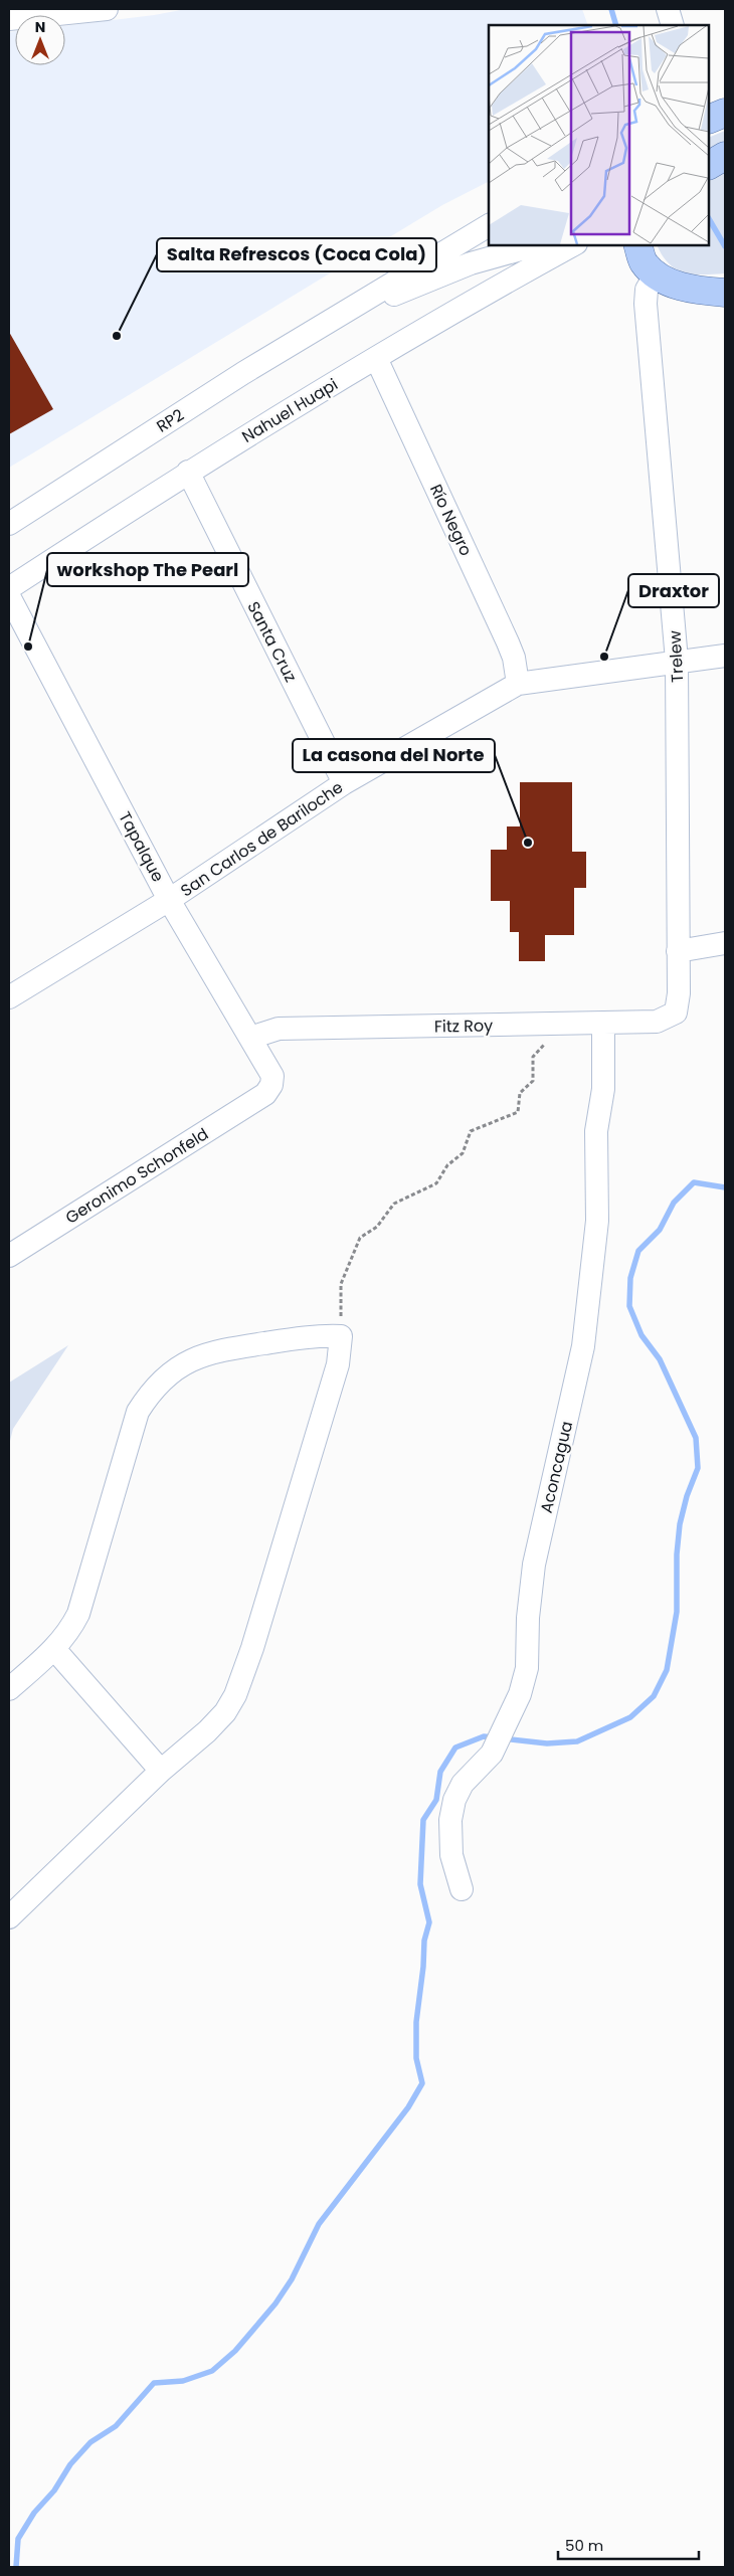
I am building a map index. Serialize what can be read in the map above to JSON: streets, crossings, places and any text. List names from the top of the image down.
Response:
{
  "streets": {
    "street": [
      "Nahuel Huapi",
      "RP2",
      "Río Negro",
      "Santa Cruz",
      "Trelew",
      "San Carlos de Bariloche",
      "Tapalque",
      "Fitz Roy",
      "Geronimo Schonfeld",
      "Aconcagua"
    ]
  },
  "crossings": [
    ["Nahuel Huapi", "Río Negro"],
    ["Nahuel Huapi", "Santa Cruz"],
    ["Río Negro", "San Carlos de Bariloche"],
    ["Santa Cruz", "San Carlos de Bariloche"],
    ["Trelew", "San Carlos de Bariloche"],
    ["Trelew", "Fitz Roy"],
    ["San Carlos de Bariloche", "Tapalque"],
    ["Tapalque", "Fitz Roy"],
    ["Tapalque", "Geronimo Schonfeld"],
    ["Fitz Roy", "Aconcagua"]
  ],
  "places": [
    "Salta Refrescos (Coca Cola)",
    "workshop The Pearl",
    "Draxtor",
    "La casona del Norte"
  ],
  "scale_bar": "50 m",
  "north": "top"
}
